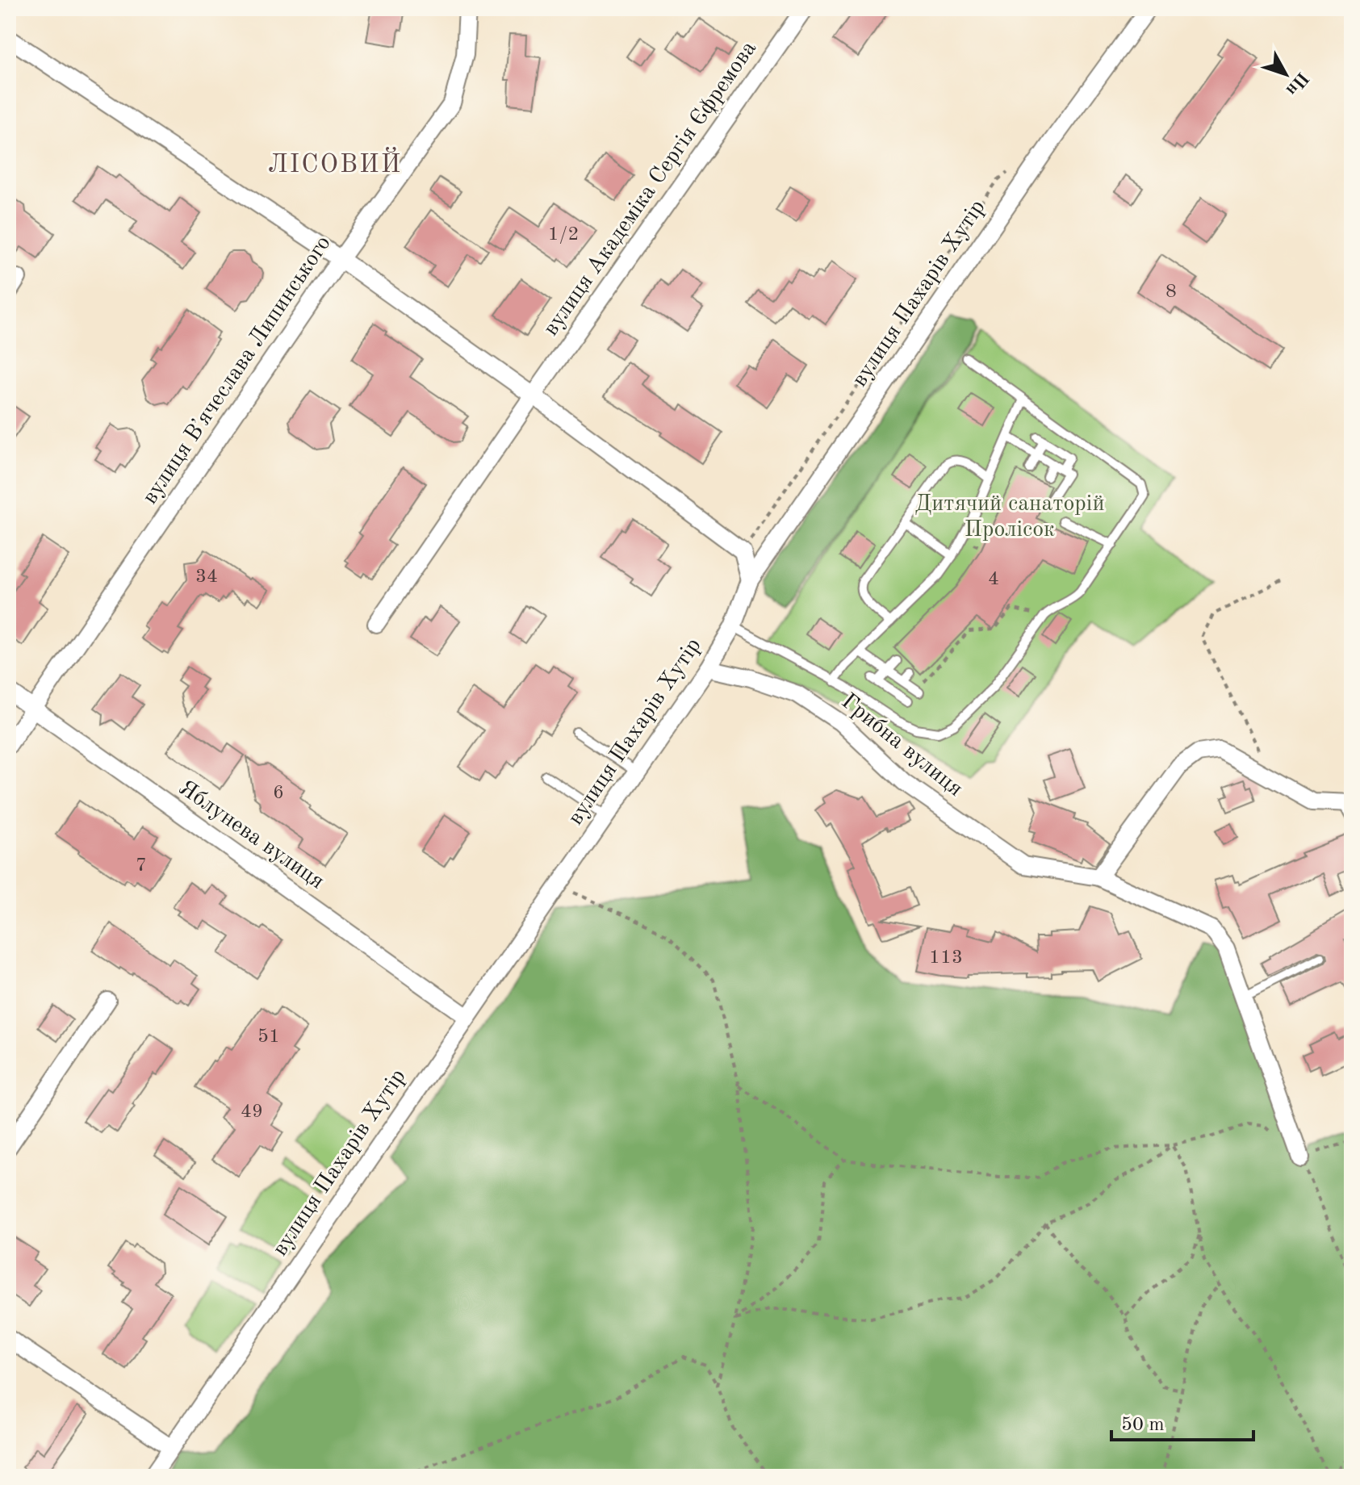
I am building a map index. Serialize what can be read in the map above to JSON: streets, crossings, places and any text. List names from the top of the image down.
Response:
{
  "streets": {
    "street": [
      "вулиця Академіка Сергія Єфремова",
      "вулиця Пахарів Хутір",
      "вулиця Вʼячеслава Липинського",
      "Грибна вулиця",
      "Яблунева вулиця"
    ]
  },
  "crossings": [
    ["вулиця Пахарів Хутір", "Грибна вулиця"],
    ["вулиця Пахарів Хутір", "Яблунева вулиця"],
    ["вулиця Вʼячеслава Липинського", "Яблунева вулиця"]
  ],
  "districts": ["ЛІСОВИЙ"],
  "parks": ["Дитячий санаторій Пролісок"],
  "house_numbers": [
    "1/2",
    "8",
    "34",
    "4",
    "6",
    "7",
    "113",
    "51",
    "49"
  ],
  "scale_bar": "50 m",
  "north": "bottom right"
}
